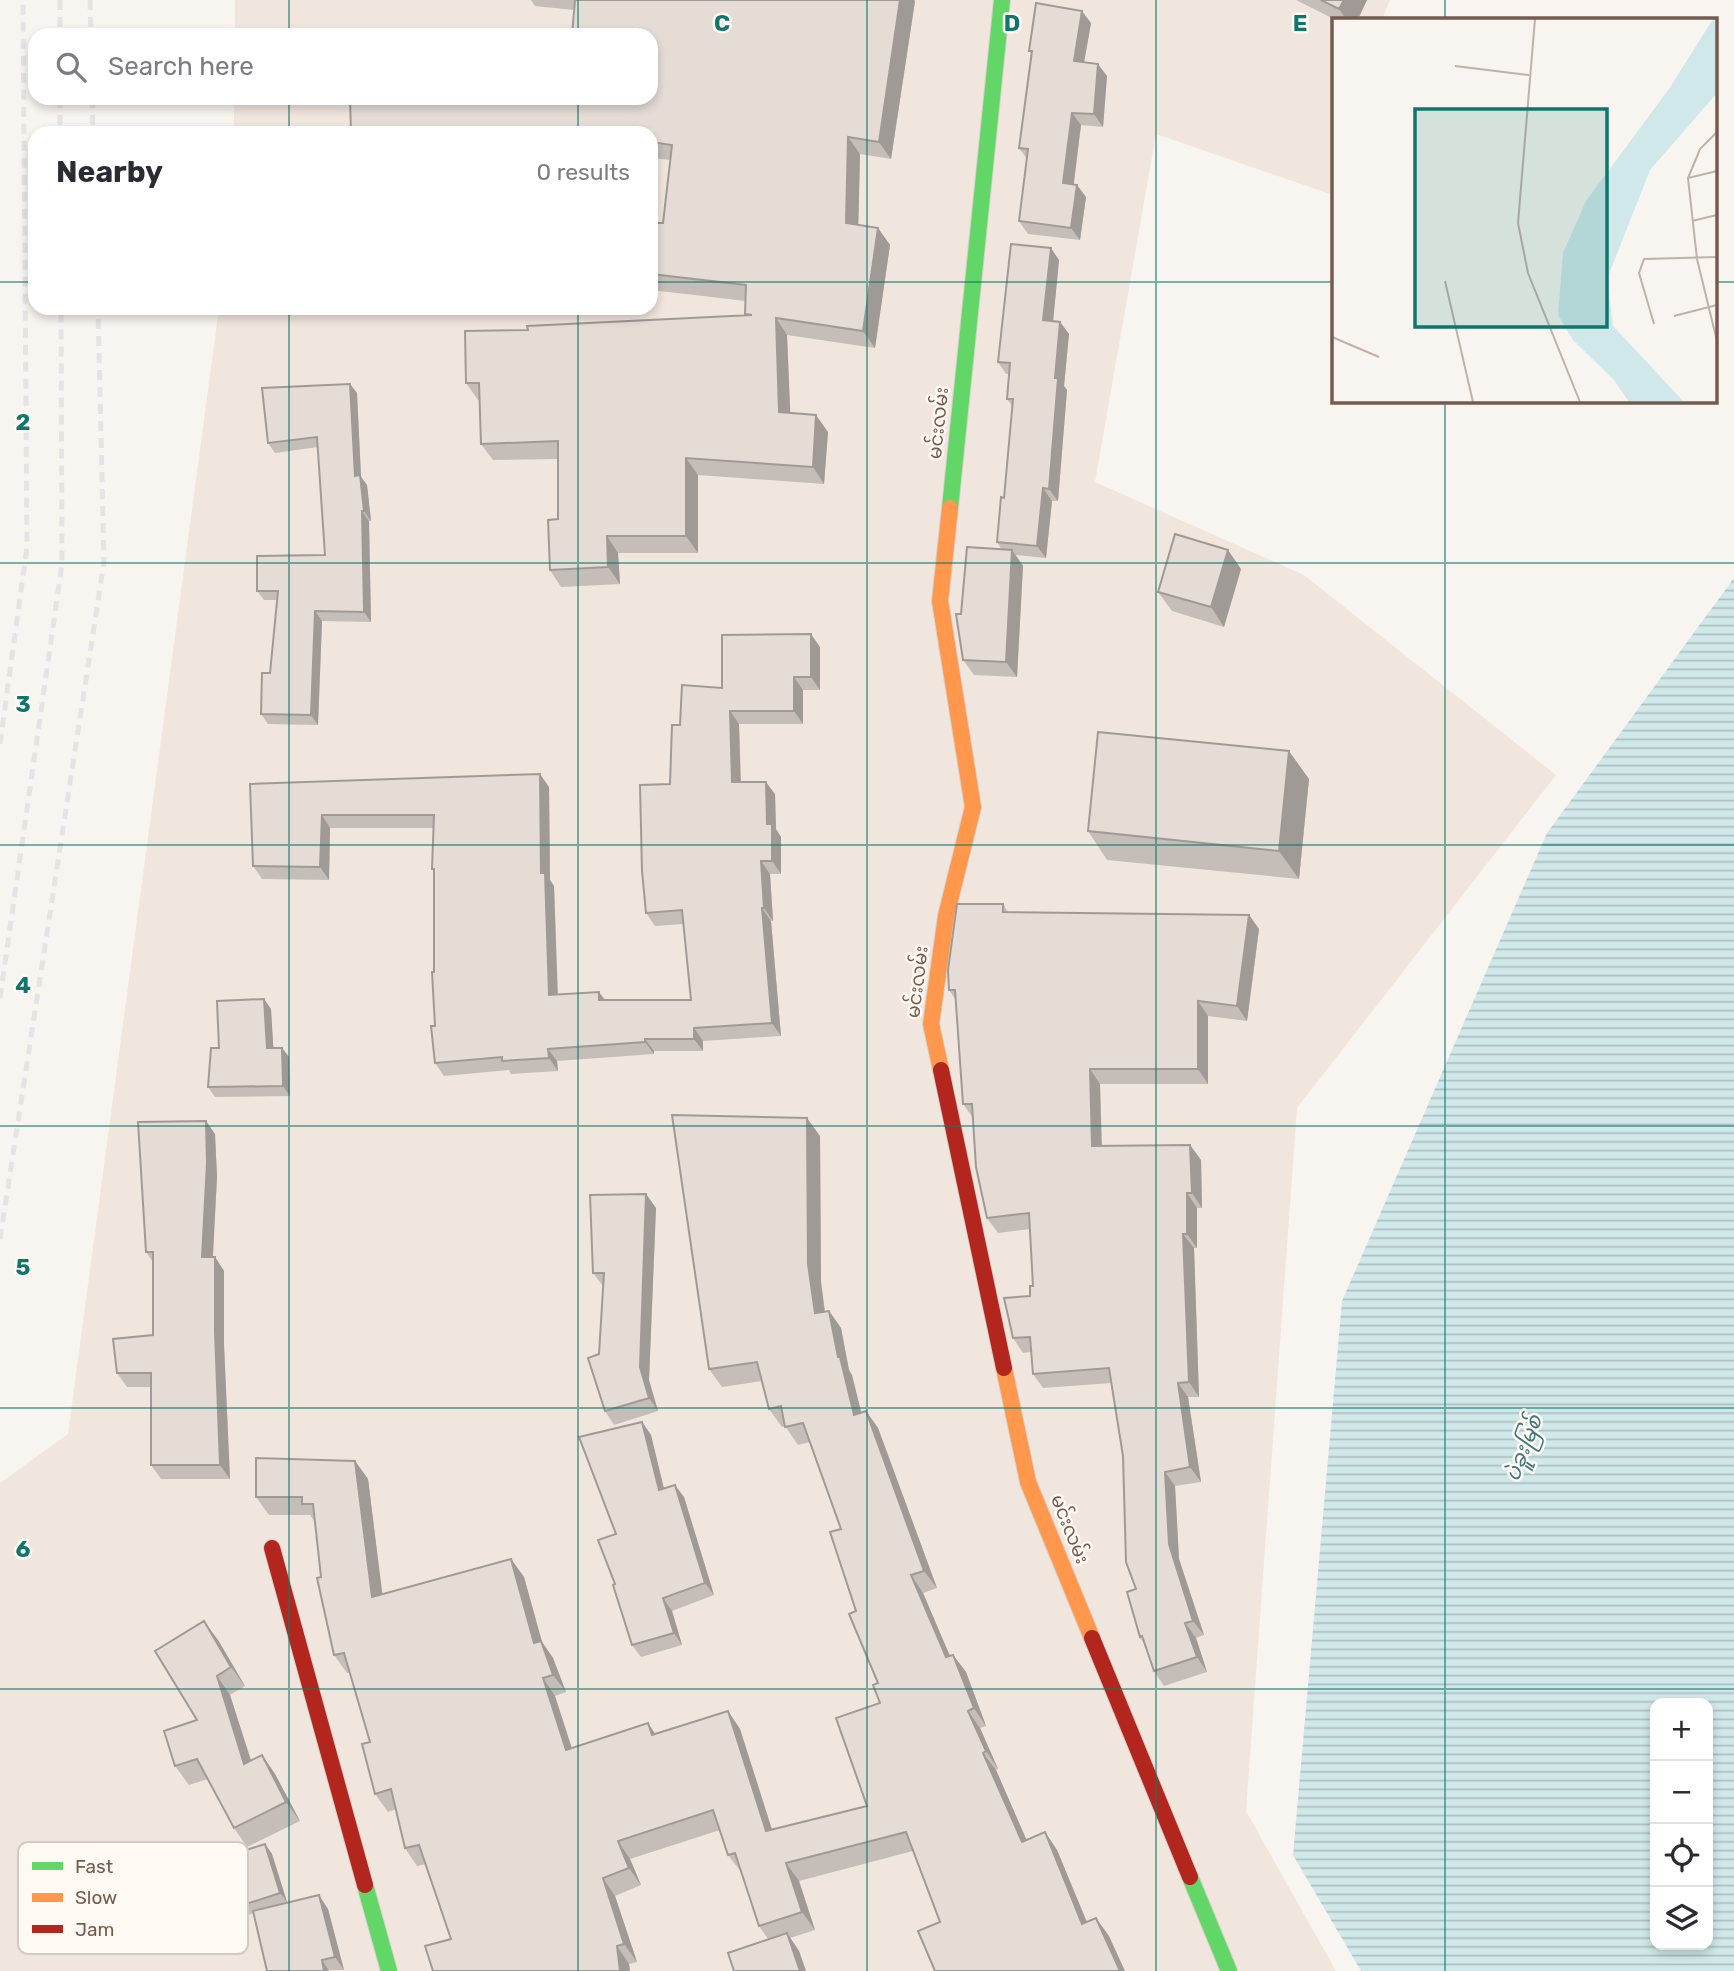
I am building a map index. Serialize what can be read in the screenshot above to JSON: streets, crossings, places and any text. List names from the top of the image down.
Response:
{
  "streets": {
    "street": ["မင်းလမ်း"]
  },
  "water": ["ပဲခူးမြစ်"],
  "legend": ["Fast", "Slow", "Jam"],
  "page": {
    "search": "Search here",
    "heading": ["Nearby", "0 results"],
    "map_buttons": ["+", "−"]
  },
  "grid": {
    "columns": ["C", "D", "E"],
    "rows": [
      "2",
      "3",
      "4",
      "5",
      "6"
    ]
  }
}
